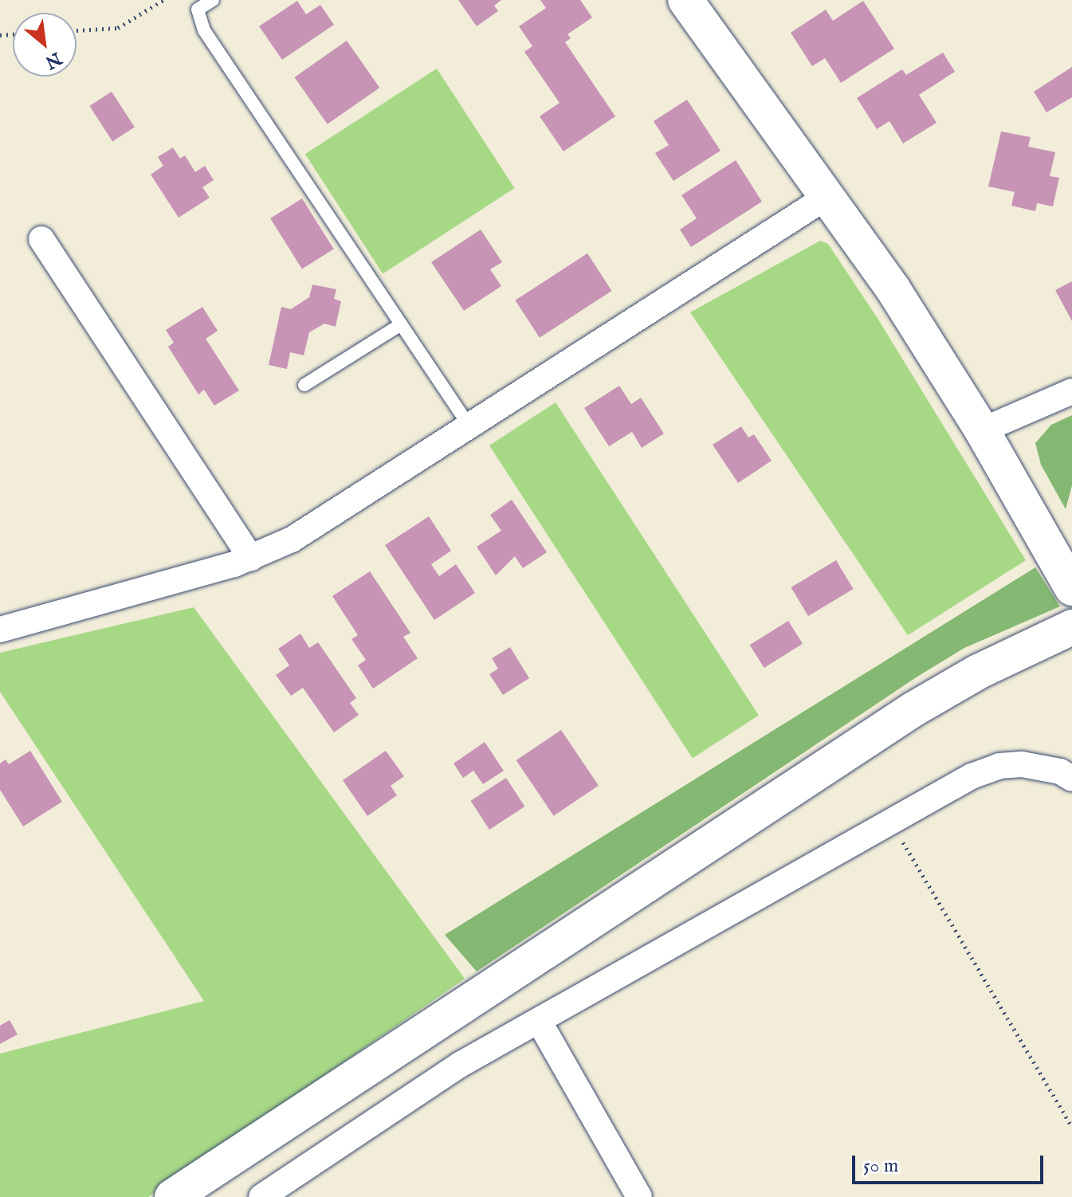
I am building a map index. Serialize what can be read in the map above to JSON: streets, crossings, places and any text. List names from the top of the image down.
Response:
{
  "scale_bar": "50 m",
  "north": "bottom right"
}
